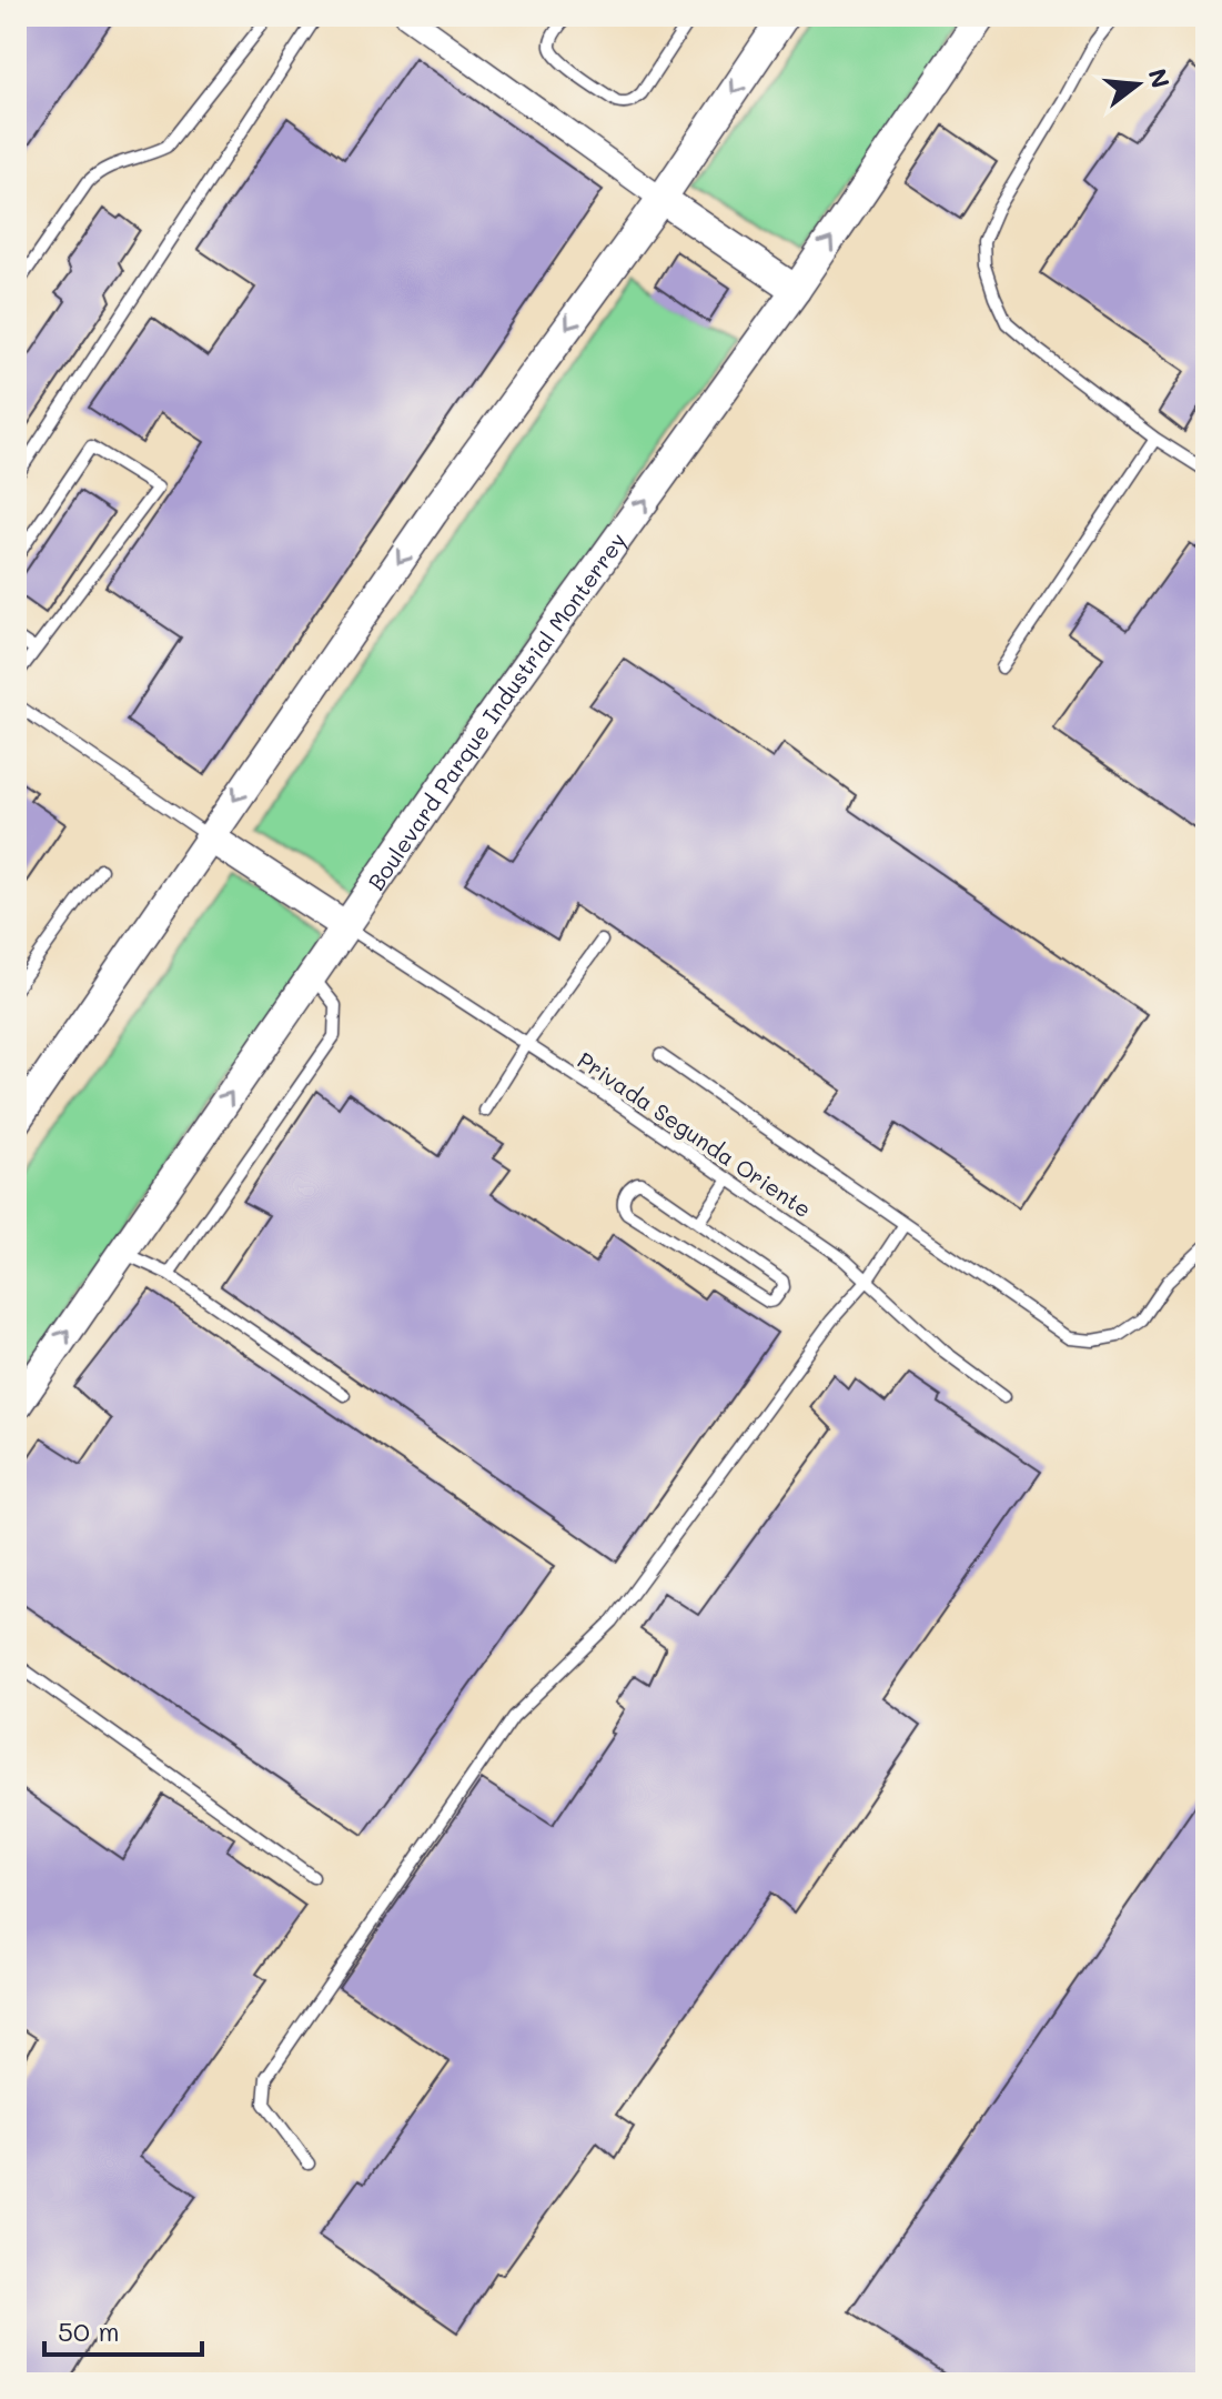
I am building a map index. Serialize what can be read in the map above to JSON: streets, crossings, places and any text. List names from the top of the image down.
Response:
{
  "streets": {
    "street": ["Boulevard Parque Industrial Monterrey"],
    "lane": ["Privada Segunda Oriente"]
  },
  "crossings": [
    ["Boulevard Parque Industrial Monterrey", "Privada Segunda Oriente"]
  ],
  "scale_bar": "50 m",
  "north": "right"
}
